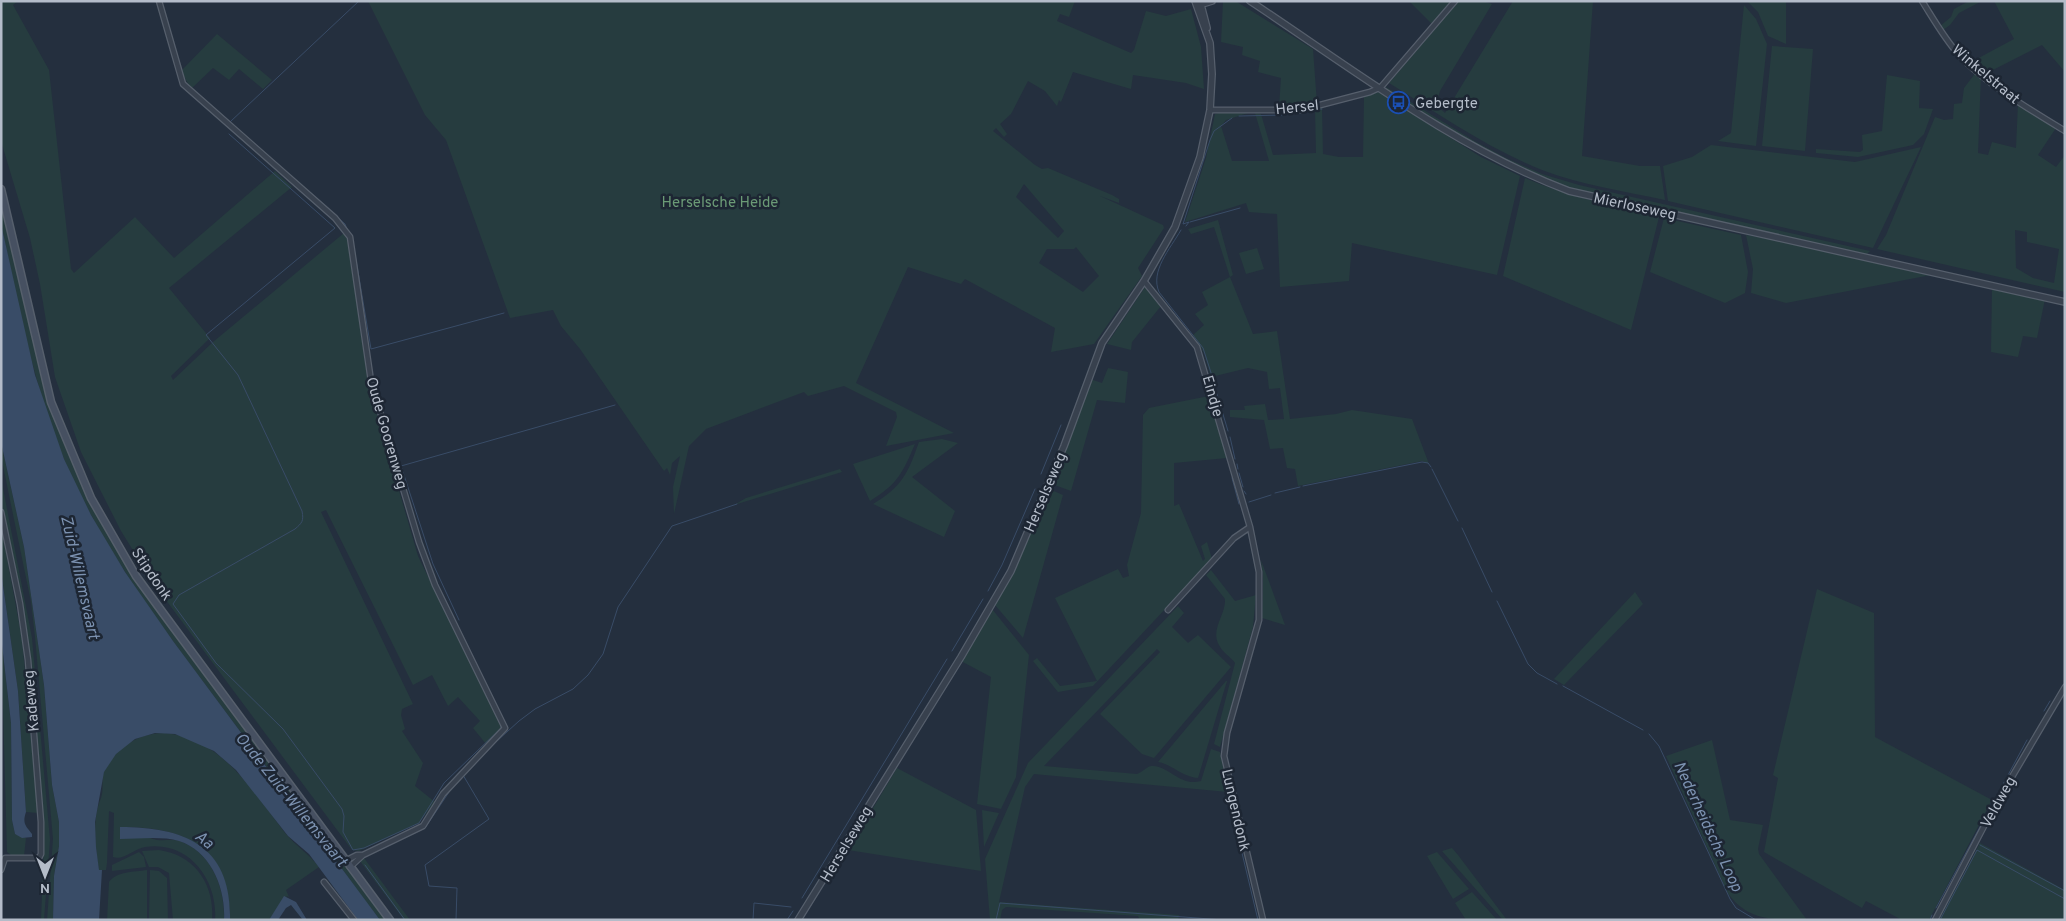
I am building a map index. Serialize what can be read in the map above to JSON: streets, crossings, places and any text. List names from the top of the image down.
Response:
{
  "streets": {
    "main road": ["Stipdonk"],
    "street": [
      "Winkelstraat",
      "Hersel",
      "Mierloseweg",
      "Eindje",
      "Oude Goorenweg",
      "Herselseweg",
      "Kadeweg",
      "Veldweg",
      "Lungendonk"
    ]
  },
  "crossings": [
    ["Hersel", "Mierloseweg"],
    ["Hersel", "Herselseweg"],
    ["Eindje", "Herselseweg"],
    ["Eindje", "Lungendonk"],
    ["Oude Goorenweg", "Stipdonk"]
  ],
  "water": [
    "Zuid-Willemsvaart",
    "Oude Zuid-Willemsvaart",
    "Nederheidsche Loop",
    "Aa"
  ],
  "parks": ["Herselsche Heide"],
  "places": {
    "bus stop": ["Gebergte"]
  },
  "north": "bottom"
}
